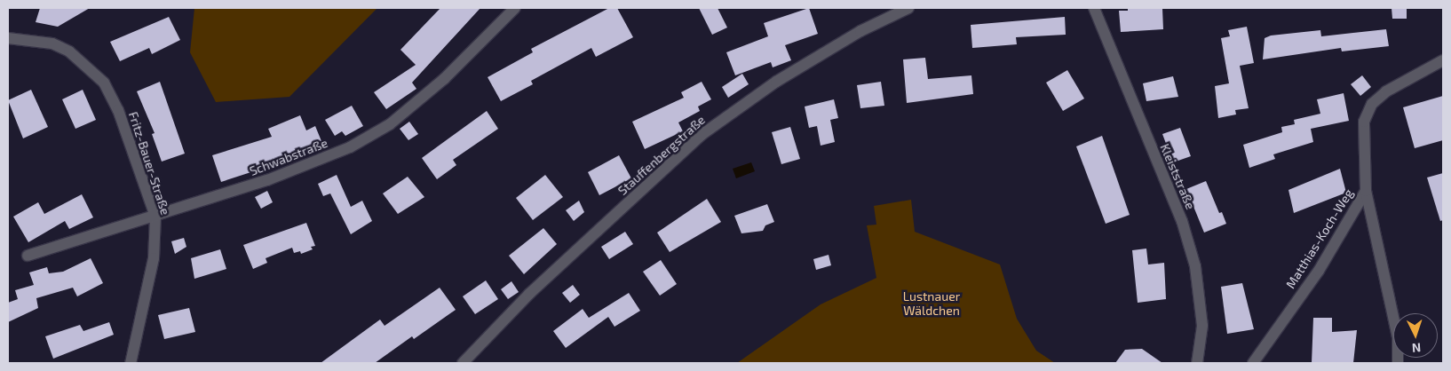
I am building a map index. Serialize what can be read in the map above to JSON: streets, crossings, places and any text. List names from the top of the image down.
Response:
{
  "streets": {
    "street": [
      "Stauffenbergstraße",
      "Schwabstraße",
      "Fritz-Bauer-Straße",
      "Kleiststraße",
      "Matthias-Koch-Weg"
    ]
  },
  "crossings": [
    ["Schwabstraße", "Fritz-Bauer-Straße"]
  ],
  "parks": ["Lustnauer Wäldchen"],
  "north": "bottom"
}
